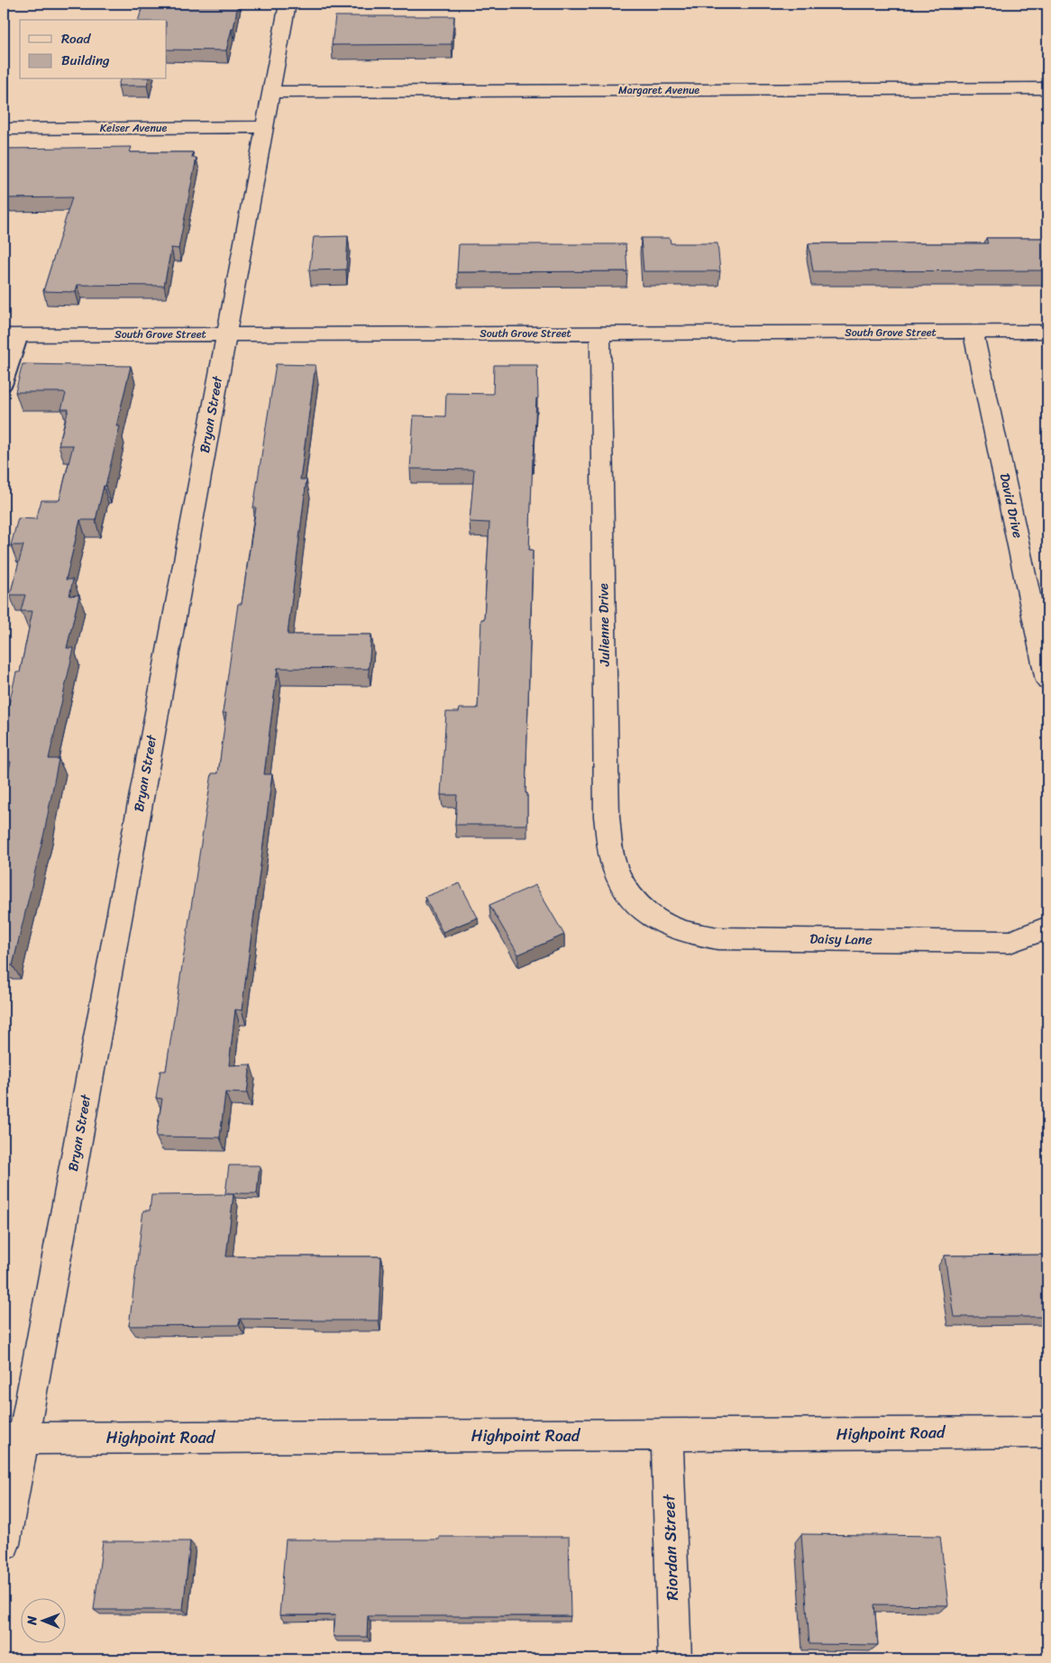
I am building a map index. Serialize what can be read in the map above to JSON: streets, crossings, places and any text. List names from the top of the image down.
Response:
{
  "streets": {
    "street": [
      "Margaret Avenue",
      "Keiser Avenue",
      "South Grove Street",
      "Bryan Street",
      "David Drive",
      "Julienne Drive",
      "Daisy Lane",
      "Highpoint Road",
      "Riordan Street"
    ]
  },
  "crossings": [
    ["Margaret Avenue", "Bryan Street"],
    ["Keiser Avenue", "Bryan Street"],
    ["South Grove Street", "Bryan Street"],
    ["South Grove Street", "David Drive"],
    ["South Grove Street", "Julienne Drive"],
    ["Bryan Street", "Highpoint Road"],
    ["Julienne Drive", "Daisy Lane"],
    ["Highpoint Road", "Riordan Street"]
  ],
  "legend": ["Road", "Building"],
  "north": "left"
}
